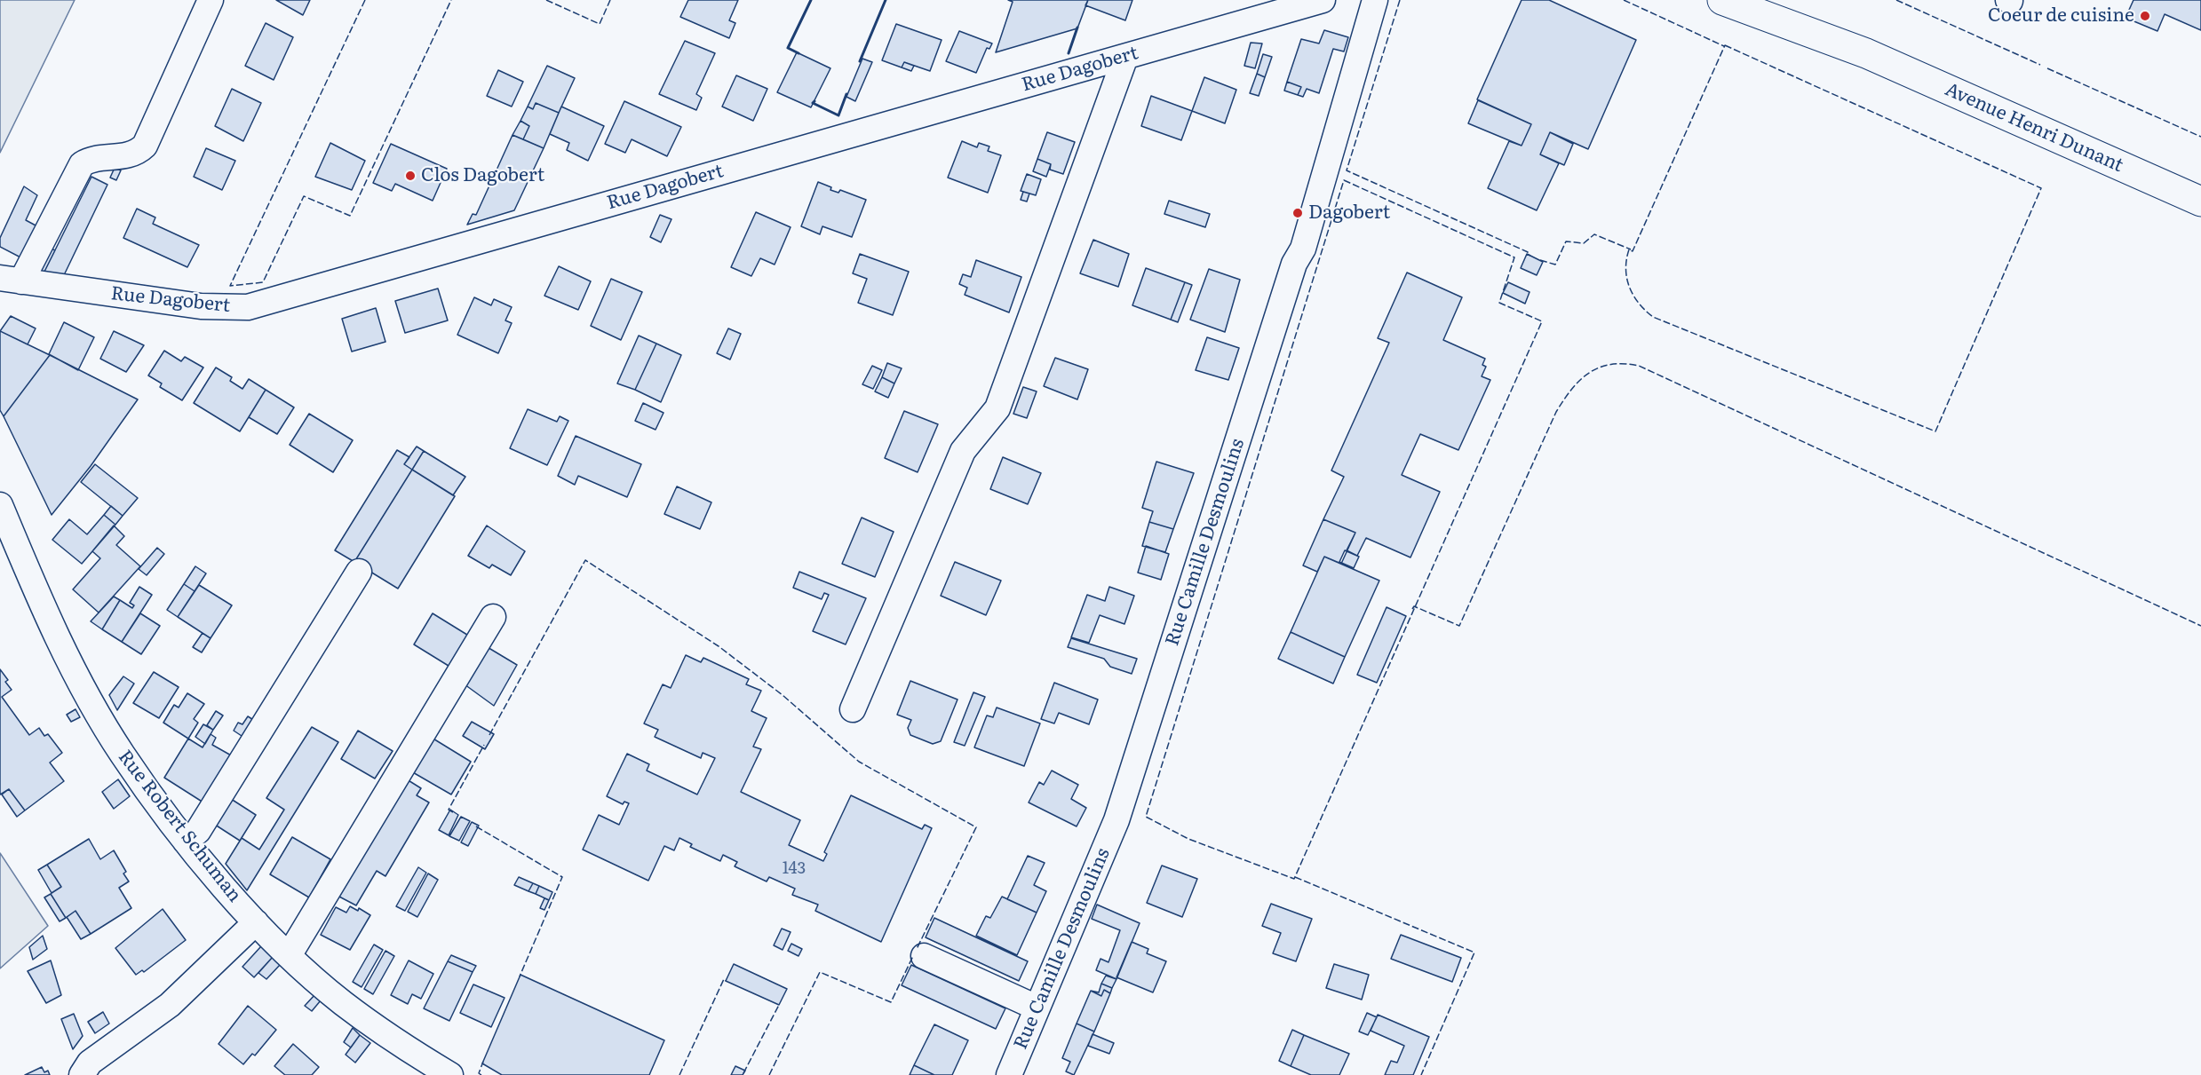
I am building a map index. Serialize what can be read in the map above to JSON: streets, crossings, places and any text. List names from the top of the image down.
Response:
{
  "streets": {
    "main road": ["Avenue Henri Dunant"],
    "street": ["Rue Dagobert", "Rue Camille Desmoulins", "Rue Robert Schuman"]
  },
  "places": ["Coeur de cuisine", "Clos Dagobert", "Dagobert"],
  "house_numbers": ["143"]
}
